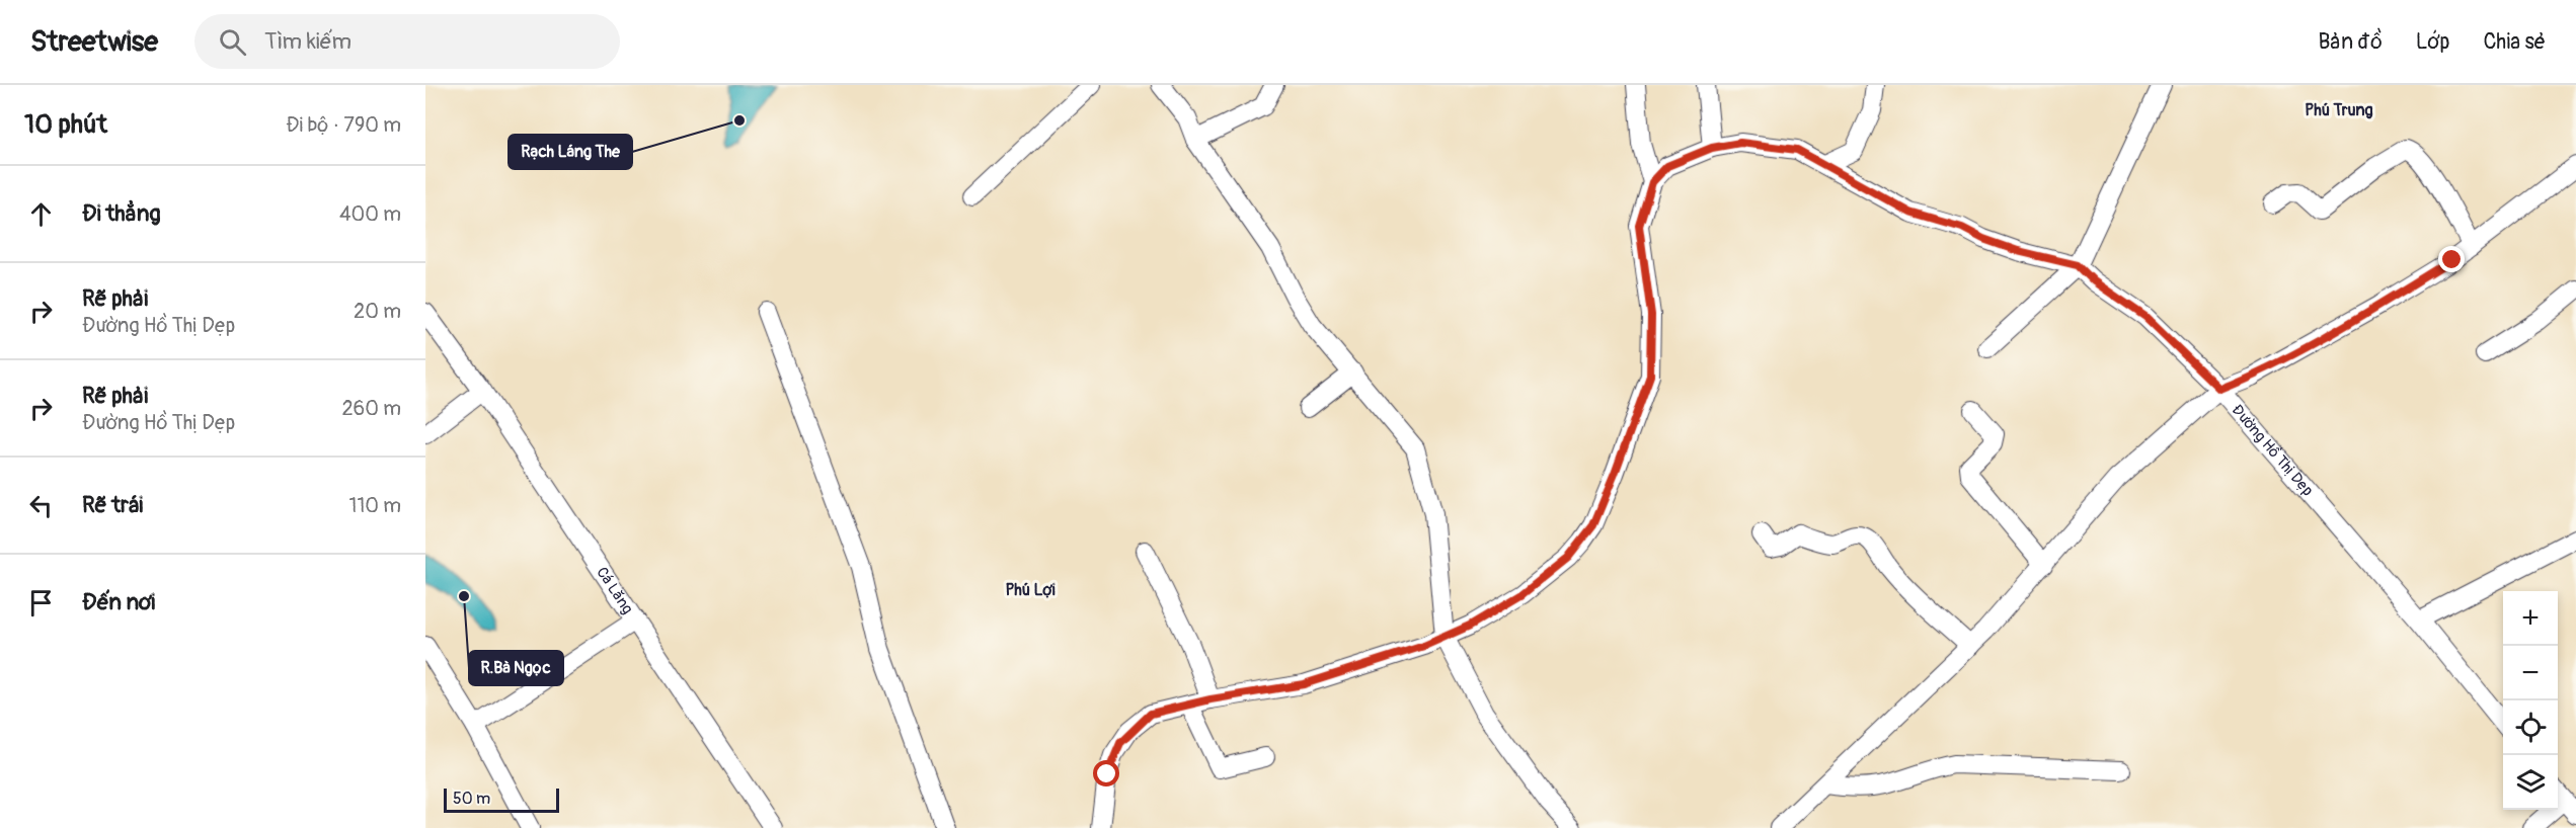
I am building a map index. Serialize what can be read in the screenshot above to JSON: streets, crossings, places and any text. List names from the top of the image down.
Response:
{
  "streets": {
    "street": ["Đường Hồ Thị Dẹp", "Cá Lăng"]
  },
  "districts": ["Phú Trung", "Phú Lợi"],
  "places": ["Rạch Láng The", "R.Bà Ngọc"],
  "scale_bar": "50 m",
  "page": {
    "header": "Streetwise",
    "search": "Tìm kiếm",
    "nav": ["Bản đồ", "Lớp", "Chia sẻ"],
    "heading": ["10 phút", "Đi bộ · 790 m"],
    "list": [
      ["Đi thẳng", "400 m"],
      ["Rẽ phải", "Đường Hồ Thị Dẹp", "20 m"],
      ["Rẽ phải", "Đường Hồ Thị Dẹp", "260 m"],
      ["Rẽ trái", "110 m"],
      "Đến nơi"
    ],
    "map_buttons": ["+", "−"],
    "scale": "50 m"
  }
}
